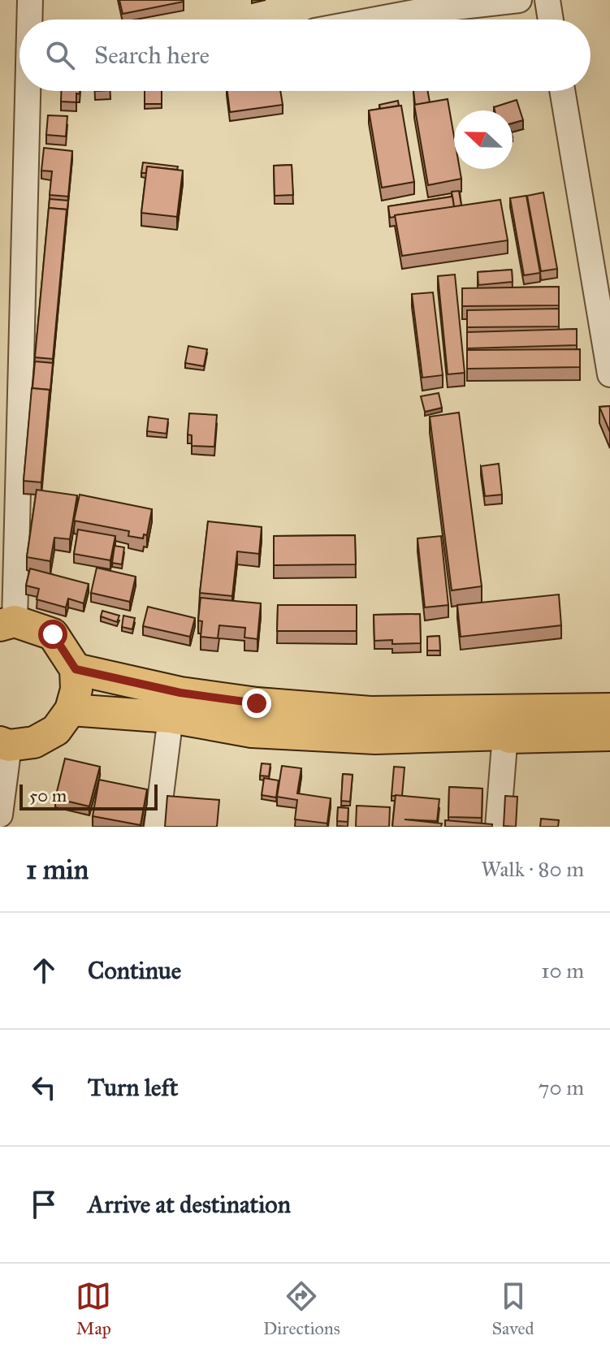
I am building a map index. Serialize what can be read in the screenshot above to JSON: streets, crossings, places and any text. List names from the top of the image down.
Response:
{
  "scale_bar": "50 m",
  "north": "left",
  "page": {
    "search": "Search here",
    "scale": "50 m",
    "heading": ["1 min", "Walk · 80 m"],
    "list": [
      ["Continue", "10 m"],
      ["Turn left", "70 m"],
      "Arrive at destination"
    ],
    "nav": ["Map", "Directions", "Saved"]
  }
}
